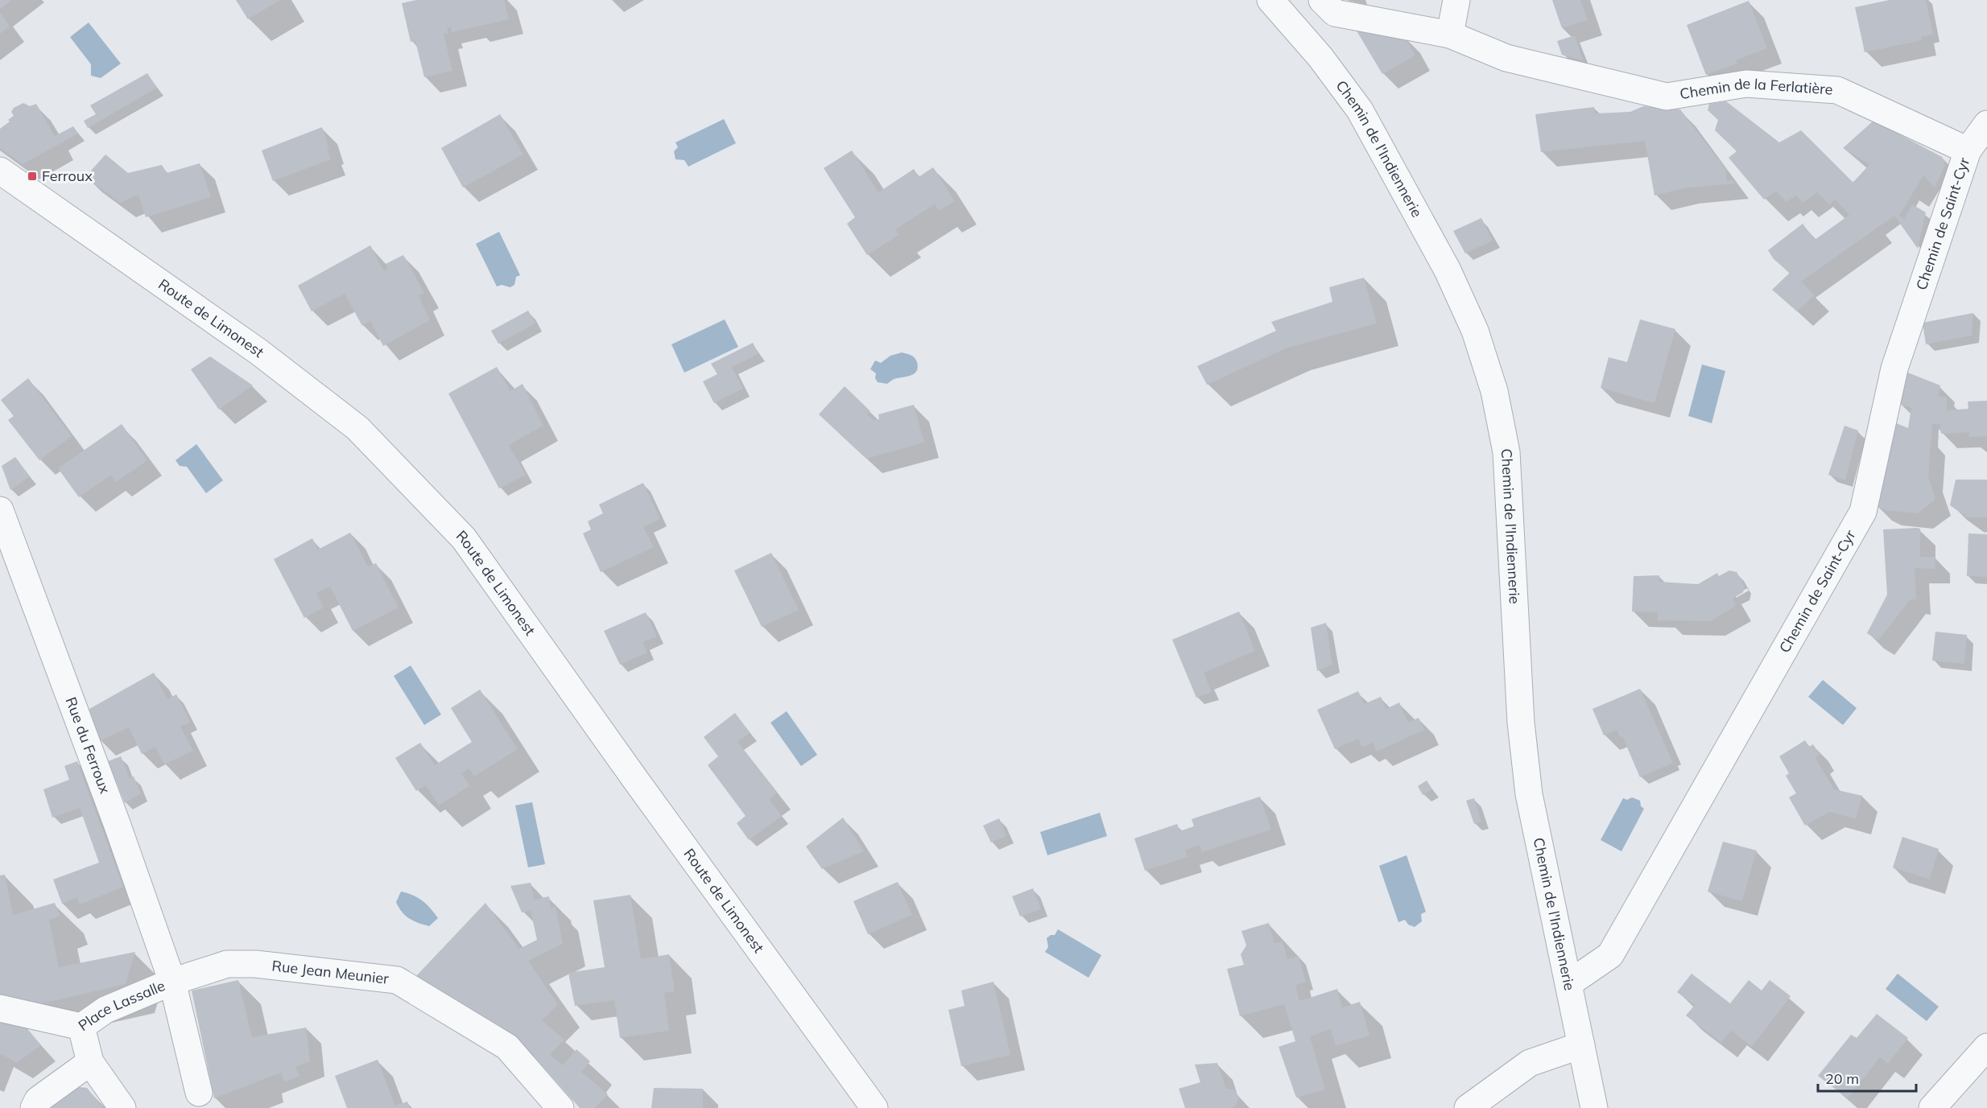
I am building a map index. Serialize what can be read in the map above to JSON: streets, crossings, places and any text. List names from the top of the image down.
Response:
{
  "streets": {
    "street": [
      "Chemin de la Ferlatière",
      "Chemin de l'Indiennerie",
      "Chemin de Saint-Cyr",
      "Route de Limonest",
      "Rue du Ferroux",
      "Rue Jean Meunier",
      "Place Lassalle"
    ]
  },
  "crossings": [
    ["Chemin de la Ferlatière", "Chemin de Saint-Cyr"],
    ["Chemin de l'Indiennerie", "Chemin de Saint-Cyr"],
    ["Rue du Ferroux", "Rue Jean Meunier"],
    ["Rue du Ferroux", "Place Lassalle"],
    ["Rue Jean Meunier", "Place Lassalle"]
  ],
  "places": {
    "transit": ["Ferroux"]
  },
  "scale_bar": "20 m"
}
